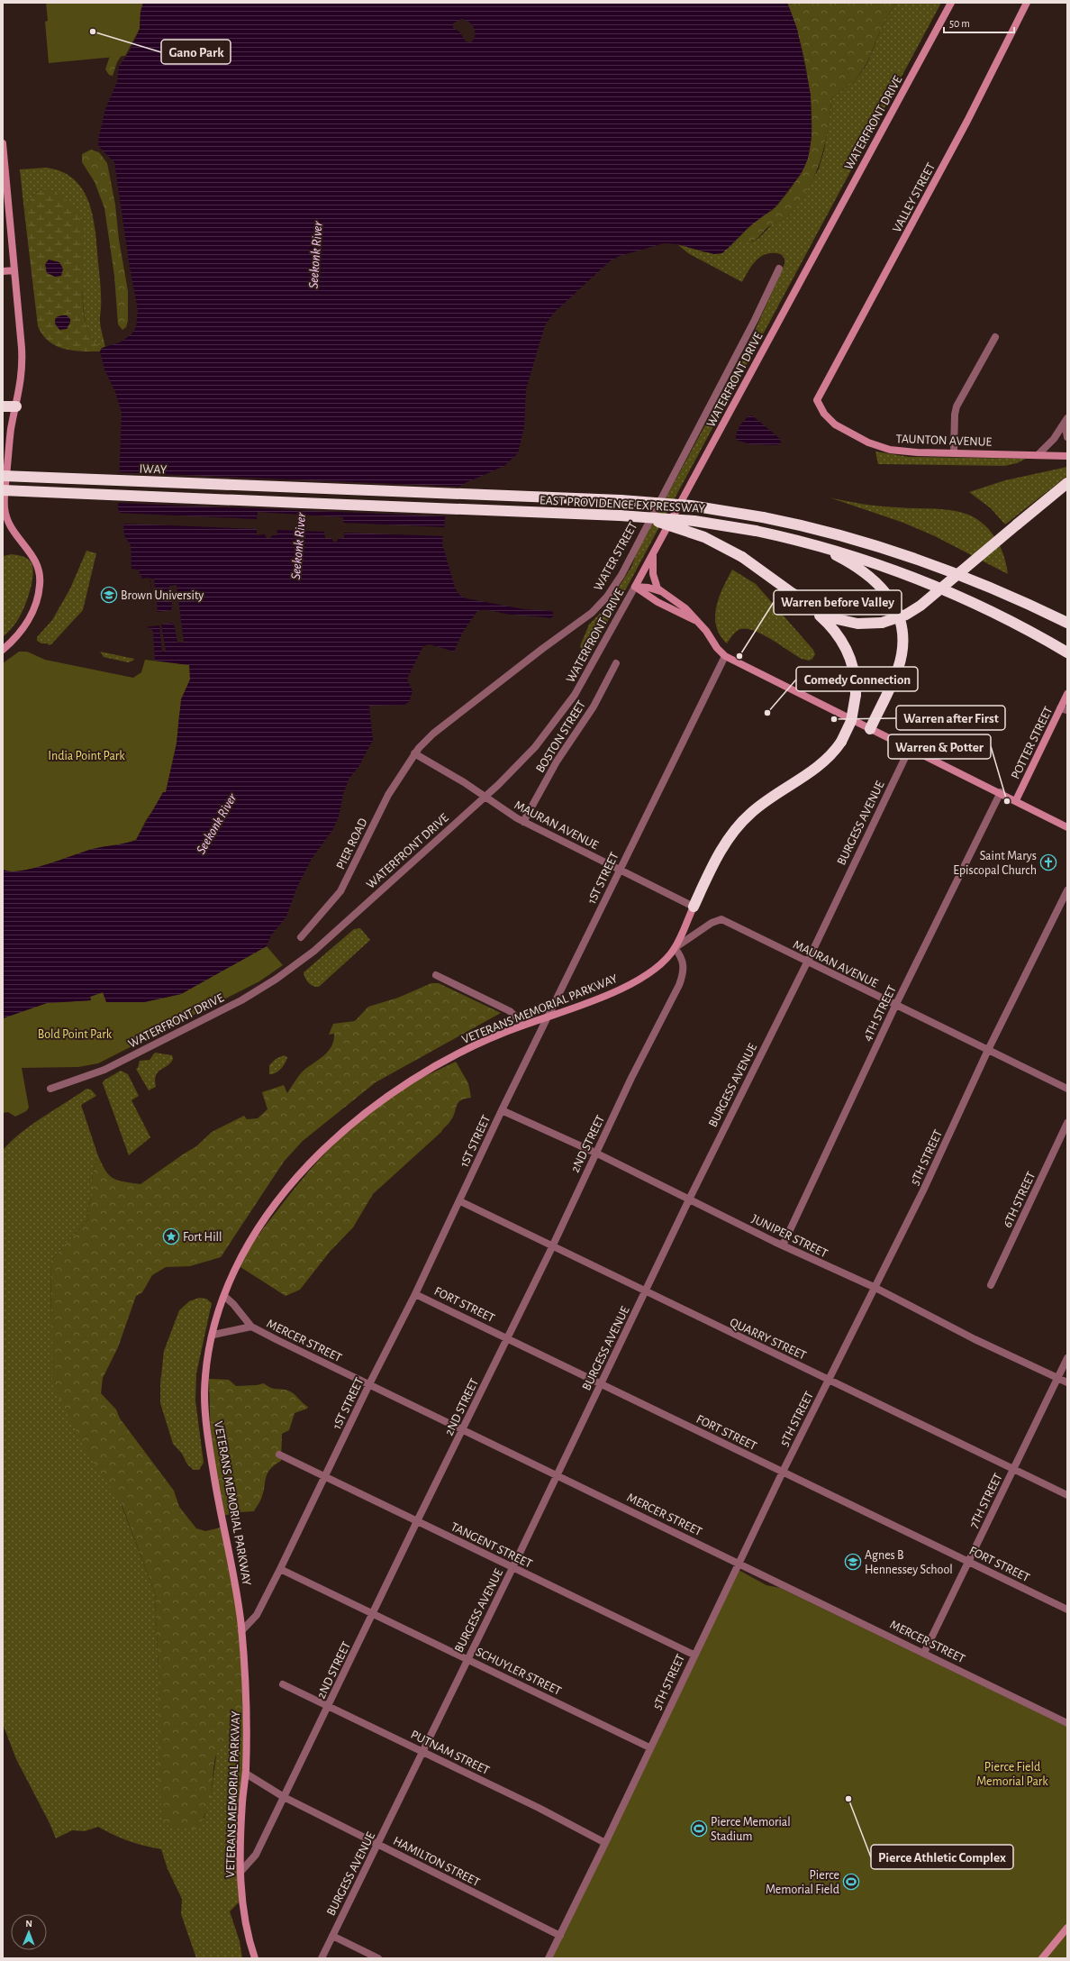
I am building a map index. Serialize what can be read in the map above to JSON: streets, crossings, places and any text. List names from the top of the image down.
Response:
{
  "streets": {
    "highway": ["IWAY", "EAST PROVIDENCE EXPRESSWAY"],
    "main road": [
      "WATERFRONT DRIVE",
      "VALLEY STREET",
      "TAUNTON AVENUE",
      "POTTER STREET",
      "VETERANS MEMORIAL PARKWAY"
    ],
    "street": [
      "WATER STREET",
      "BOSTON STREET",
      "BURGESS AVENUE",
      "MAURAN AVENUE",
      "PIER ROAD",
      "1ST STREET",
      "4TH STREET",
      "2ND STREET",
      "5TH STREET",
      "6TH STREET",
      "JUNIPER STREET",
      "FORT STREET",
      "QUARRY STREET",
      "MERCER STREET",
      "7TH STREET",
      "TANGENT STREET",
      "SCHUYLER STREET",
      "PUTNAM STREET",
      "HAMILTON STREET"
    ]
  },
  "crossings": [
    ["WATERFRONT DRIVE", "MAURAN AVENUE"],
    ["VALLEY STREET", "TAUNTON AVENUE"],
    ["IWAY", "EAST PROVIDENCE EXPRESSWAY"],
    ["WATER STREET", "MAURAN AVENUE"],
    ["WATER STREET", "PIER ROAD"],
    ["BOSTON STREET", "MAURAN AVENUE"],
    ["BURGESS AVENUE", "MAURAN AVENUE"],
    ["BURGESS AVENUE", "JUNIPER STREET"],
    ["BURGESS AVENUE", "FORT STREET"],
    ["BURGESS AVENUE", "QUARRY STREET"],
    ["BURGESS AVENUE", "MERCER STREET"],
    ["BURGESS AVENUE", "TANGENT STREET"],
    ["BURGESS AVENUE", "SCHUYLER STREET"],
    ["BURGESS AVENUE", "PUTNAM STREET"],
    ["BURGESS AVENUE", "HAMILTON STREET"],
    ["MAURAN AVENUE", "PIER ROAD"],
    ["MAURAN AVENUE", "1ST STREET"],
    ["MAURAN AVENUE", "VETERANS MEMORIAL PARKWAY"],
    ["MAURAN AVENUE", "4TH STREET"],
    ["MAURAN AVENUE", "2ND STREET"],
    ["MAURAN AVENUE", "5TH STREET"],
    ["1ST STREET", "VETERANS MEMORIAL PARKWAY"],
    ["1ST STREET", "JUNIPER STREET"],
    ["1ST STREET", "FORT STREET"],
    ["1ST STREET", "QUARRY STREET"],
    ["1ST STREET", "MERCER STREET"],
    ["1ST STREET", "TANGENT STREET"],
    ["1ST STREET", "SCHUYLER STREET"],
    ["VETERANS MEMORIAL PARKWAY", "2ND STREET"],
    ["VETERANS MEMORIAL PARKWAY", "MERCER STREET"],
    ["VETERANS MEMORIAL PARKWAY", "HAMILTON STREET"],
    ["4TH STREET", "JUNIPER STREET"],
    ["2ND STREET", "JUNIPER STREET"],
    ["2ND STREET", "FORT STREET"],
    ["2ND STREET", "QUARRY STREET"],
    ["2ND STREET", "MERCER STREET"],
    ["2ND STREET", "TANGENT STREET"],
    ["2ND STREET", "SCHUYLER STREET"],
    ["2ND STREET", "PUTNAM STREET"],
    ["2ND STREET", "HAMILTON STREET"],
    ["5TH STREET", "JUNIPER STREET"],
    ["5TH STREET", "FORT STREET"],
    ["5TH STREET", "QUARRY STREET"],
    ["5TH STREET", "MERCER STREET"],
    ["5TH STREET", "TANGENT STREET"],
    ["5TH STREET", "SCHUYLER STREET"],
    ["5TH STREET", "PUTNAM STREET"],
    ["5TH STREET", "HAMILTON STREET"],
    ["JUNIPER STREET", "7TH STREET"],
    ["FORT STREET", "7TH STREET"],
    ["QUARRY STREET", "7TH STREET"],
    ["MERCER STREET", "7TH STREET"]
  ],
  "water": ["Seekonk River"],
  "parks": ["India Point Park", "Bold Point Park", "Pierce Field Memorial Park"],
  "places": {
    "other": [
      "Gano Park",
      "Warren before Valley",
      "Comedy Connection",
      "Warren after First",
      "Warren & Potter",
      "Pierce Athletic Complex"
    ],
    "school or university": ["Brown University", "Agnes B Hennessey School"],
    "church": ["Saint Marys Episcopal Church"],
    "place": ["Fort Hill"],
    "sports": ["Pierce Memorial Stadium", "Pierce Memorial Field"]
  },
  "scale_bar": "50 m",
  "north": "top"
}
